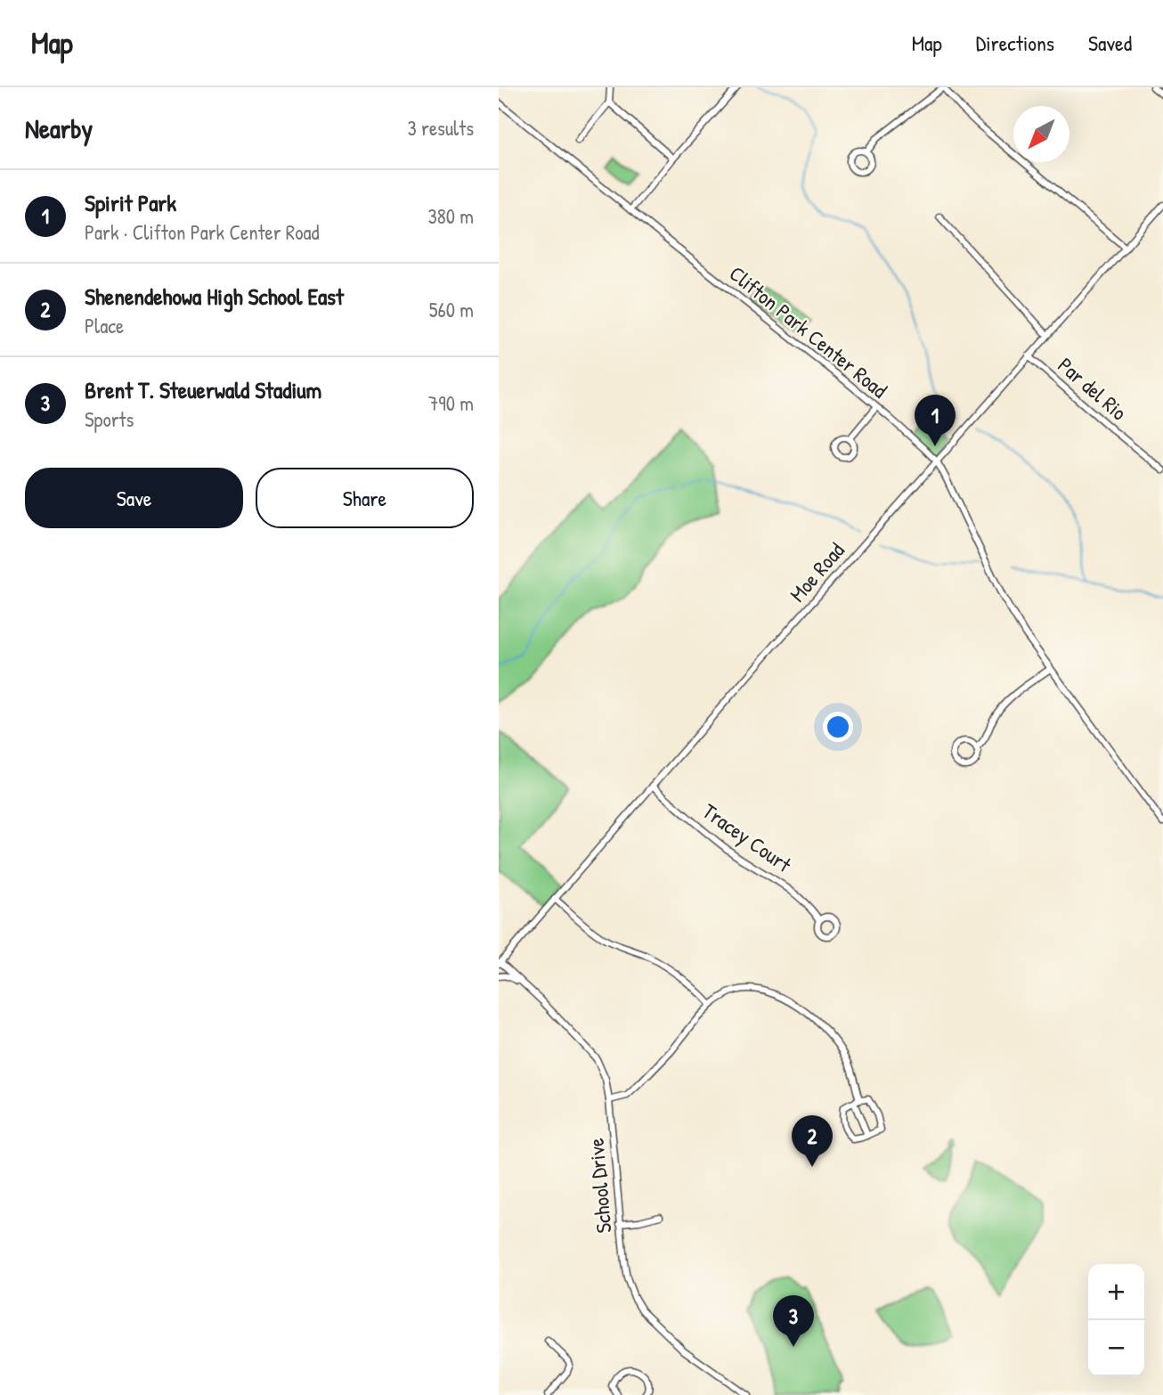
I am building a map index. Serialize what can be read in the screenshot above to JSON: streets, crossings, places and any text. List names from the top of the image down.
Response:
{
  "streets": {
    "street": [
      "Clifton Park Center Road",
      "Par del Rio",
      "Moe Road",
      "Tracey Court",
      "School Drive"
    ]
  },
  "crossings": [
    ["Clifton Park Center Road", "Moe Road"],
    ["Par del Rio", "Moe Road"],
    ["Moe Road", "Tracey Court"],
    ["Moe Road", "School Drive"]
  ],
  "north": "bottom left",
  "page": {
    "header": "Map",
    "nav": ["Map", "Directions", "Saved"],
    "heading": ["Nearby", "3 results"],
    "list": [
      {
        "mark": "1",
        "name": "Spirit Park",
        "note": "Park · Clifton Park Center Road",
        "value": "380 m"
      },
      {
        "mark": "2",
        "name": "Shenendehowa High School East",
        "note": "Place",
        "value": "560 m"
      },
      {
        "mark": "3",
        "name": "Brent T. Steuerwald Stadium",
        "note": "Sports",
        "value": "790 m"
      }
    ],
    "pins": ["1", "2", "3"],
    "buttons": ["Save", "Share"],
    "map_buttons": ["+", "−"]
  }
}
